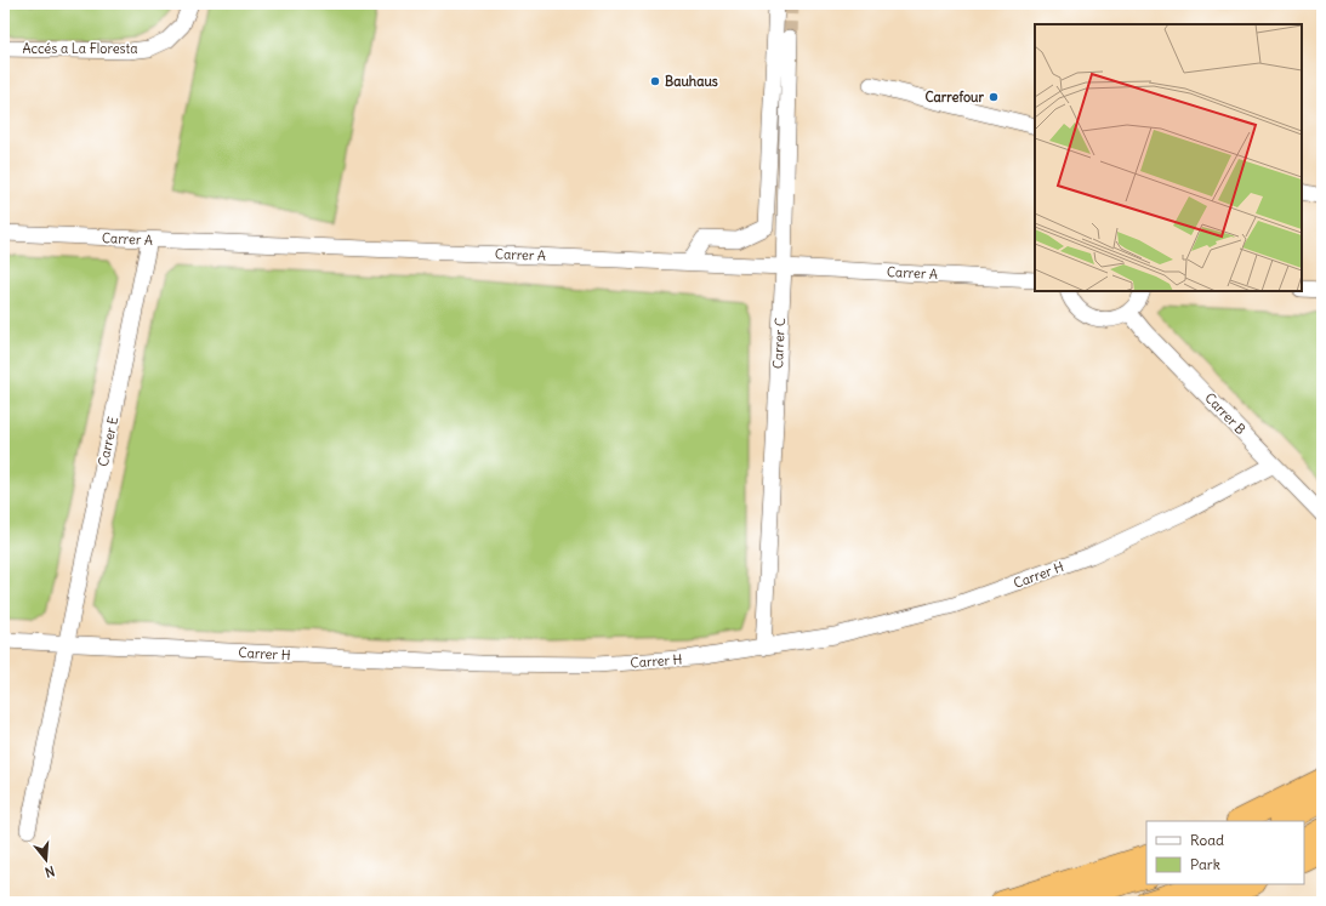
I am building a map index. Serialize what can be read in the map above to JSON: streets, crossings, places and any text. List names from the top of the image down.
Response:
{
  "streets": {
    "street": [
      "Accés a La Floresta",
      "Carrer A",
      "Carrer C",
      "Carrer B",
      "Carrer E",
      "Carrer H"
    ]
  },
  "crossings": [
    ["Carrer A", "Carrer C"],
    ["Carrer A", "Carrer E"],
    ["Carrer C", "Carrer H"],
    ["Carrer B", "Carrer H"],
    ["Carrer E", "Carrer H"]
  ],
  "places": ["Bauhaus", "Carrefour"],
  "legend": ["Road", "Park"],
  "north": "bottom"
}
